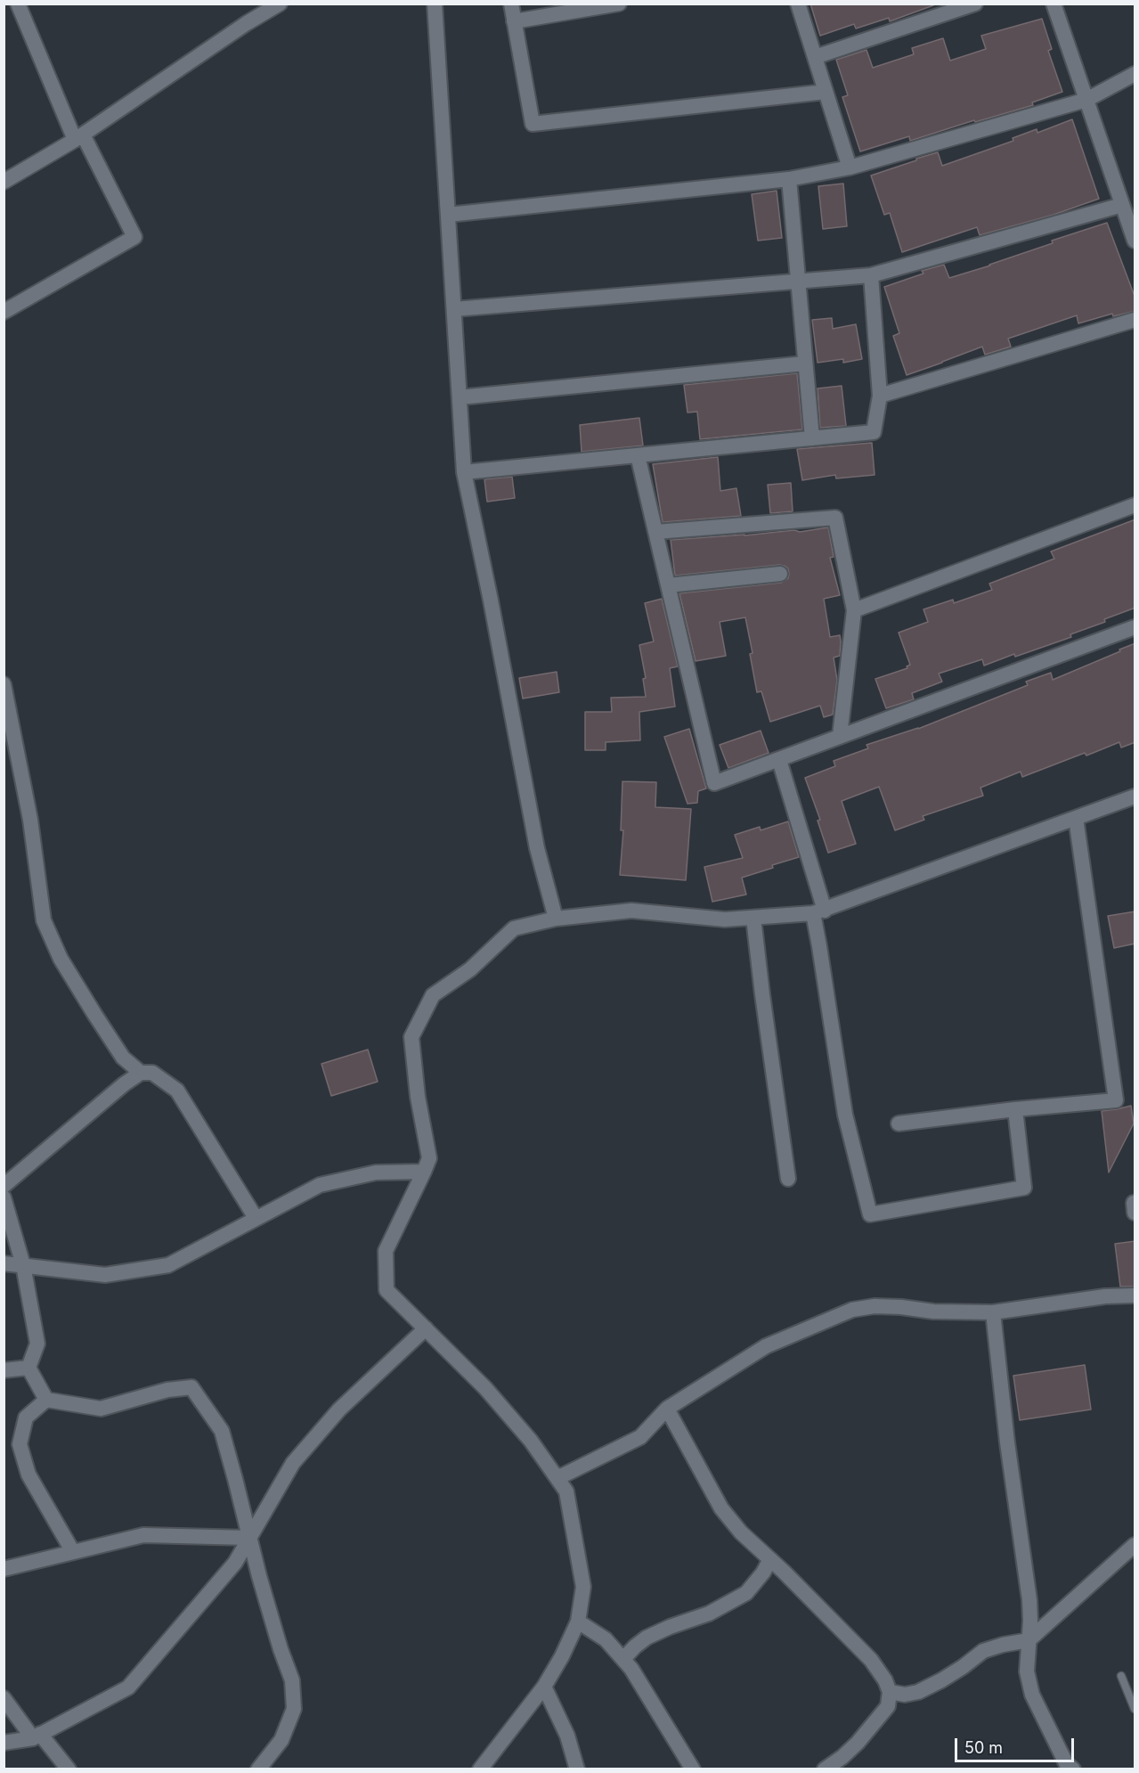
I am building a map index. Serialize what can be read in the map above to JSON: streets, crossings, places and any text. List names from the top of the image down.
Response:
{
  "scale_bar": "50 m"
}
